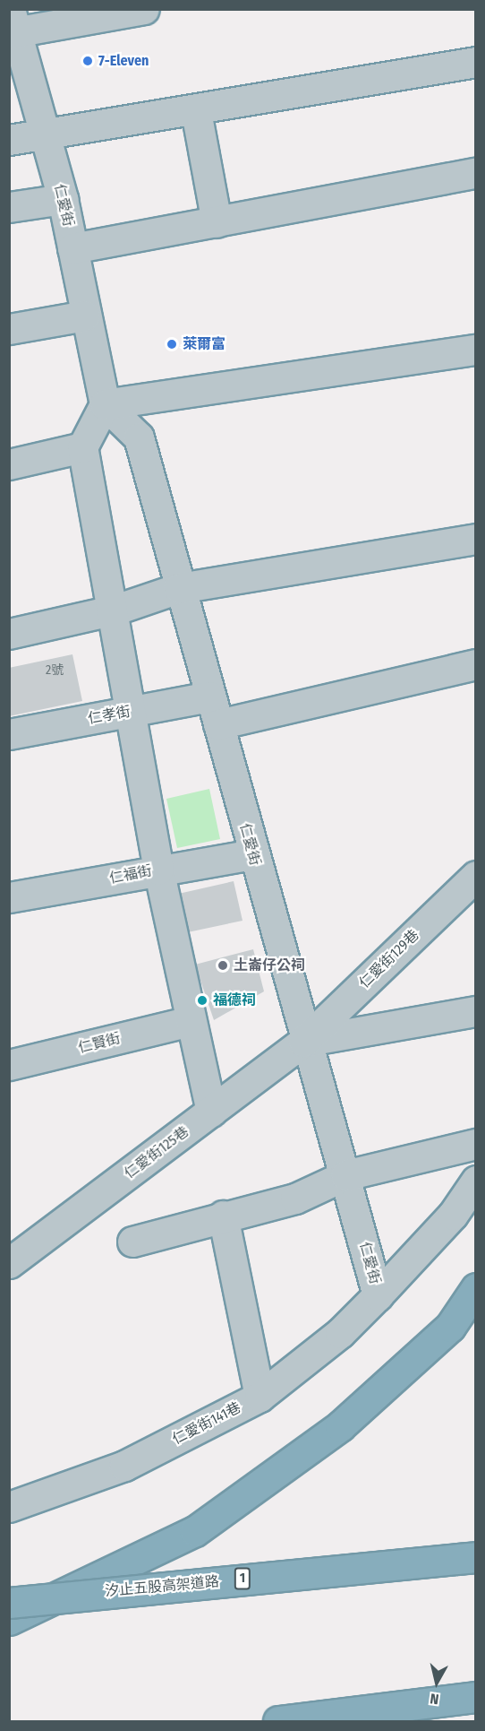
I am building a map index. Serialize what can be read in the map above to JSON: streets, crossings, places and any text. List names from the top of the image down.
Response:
{
  "streets": {
    "highway": ["1", "汐止五股高架道路"],
    "street": [
      "仁愛街",
      "仁孝街",
      "仁福街",
      "仁愛街129巷",
      "仁賢街",
      "仁愛街125巷",
      "仁愛街141巷"
    ]
  },
  "crossings": [
    ["仁愛街", "仁孝街"],
    ["仁愛街", "仁福街"],
    ["仁愛街", "仁愛街129巷"],
    ["仁愛街", "仁愛街125巷"],
    ["仁愛街", "仁愛街141巷"],
    ["仁愛街129巷", "仁愛街125巷"]
  ],
  "places": [
    "7-Eleven",
    "萊爾富",
    "土崙仔公祠",
    "福德祠"
  ],
  "house_numbers": ["2號"],
  "north": "bottom"
}
